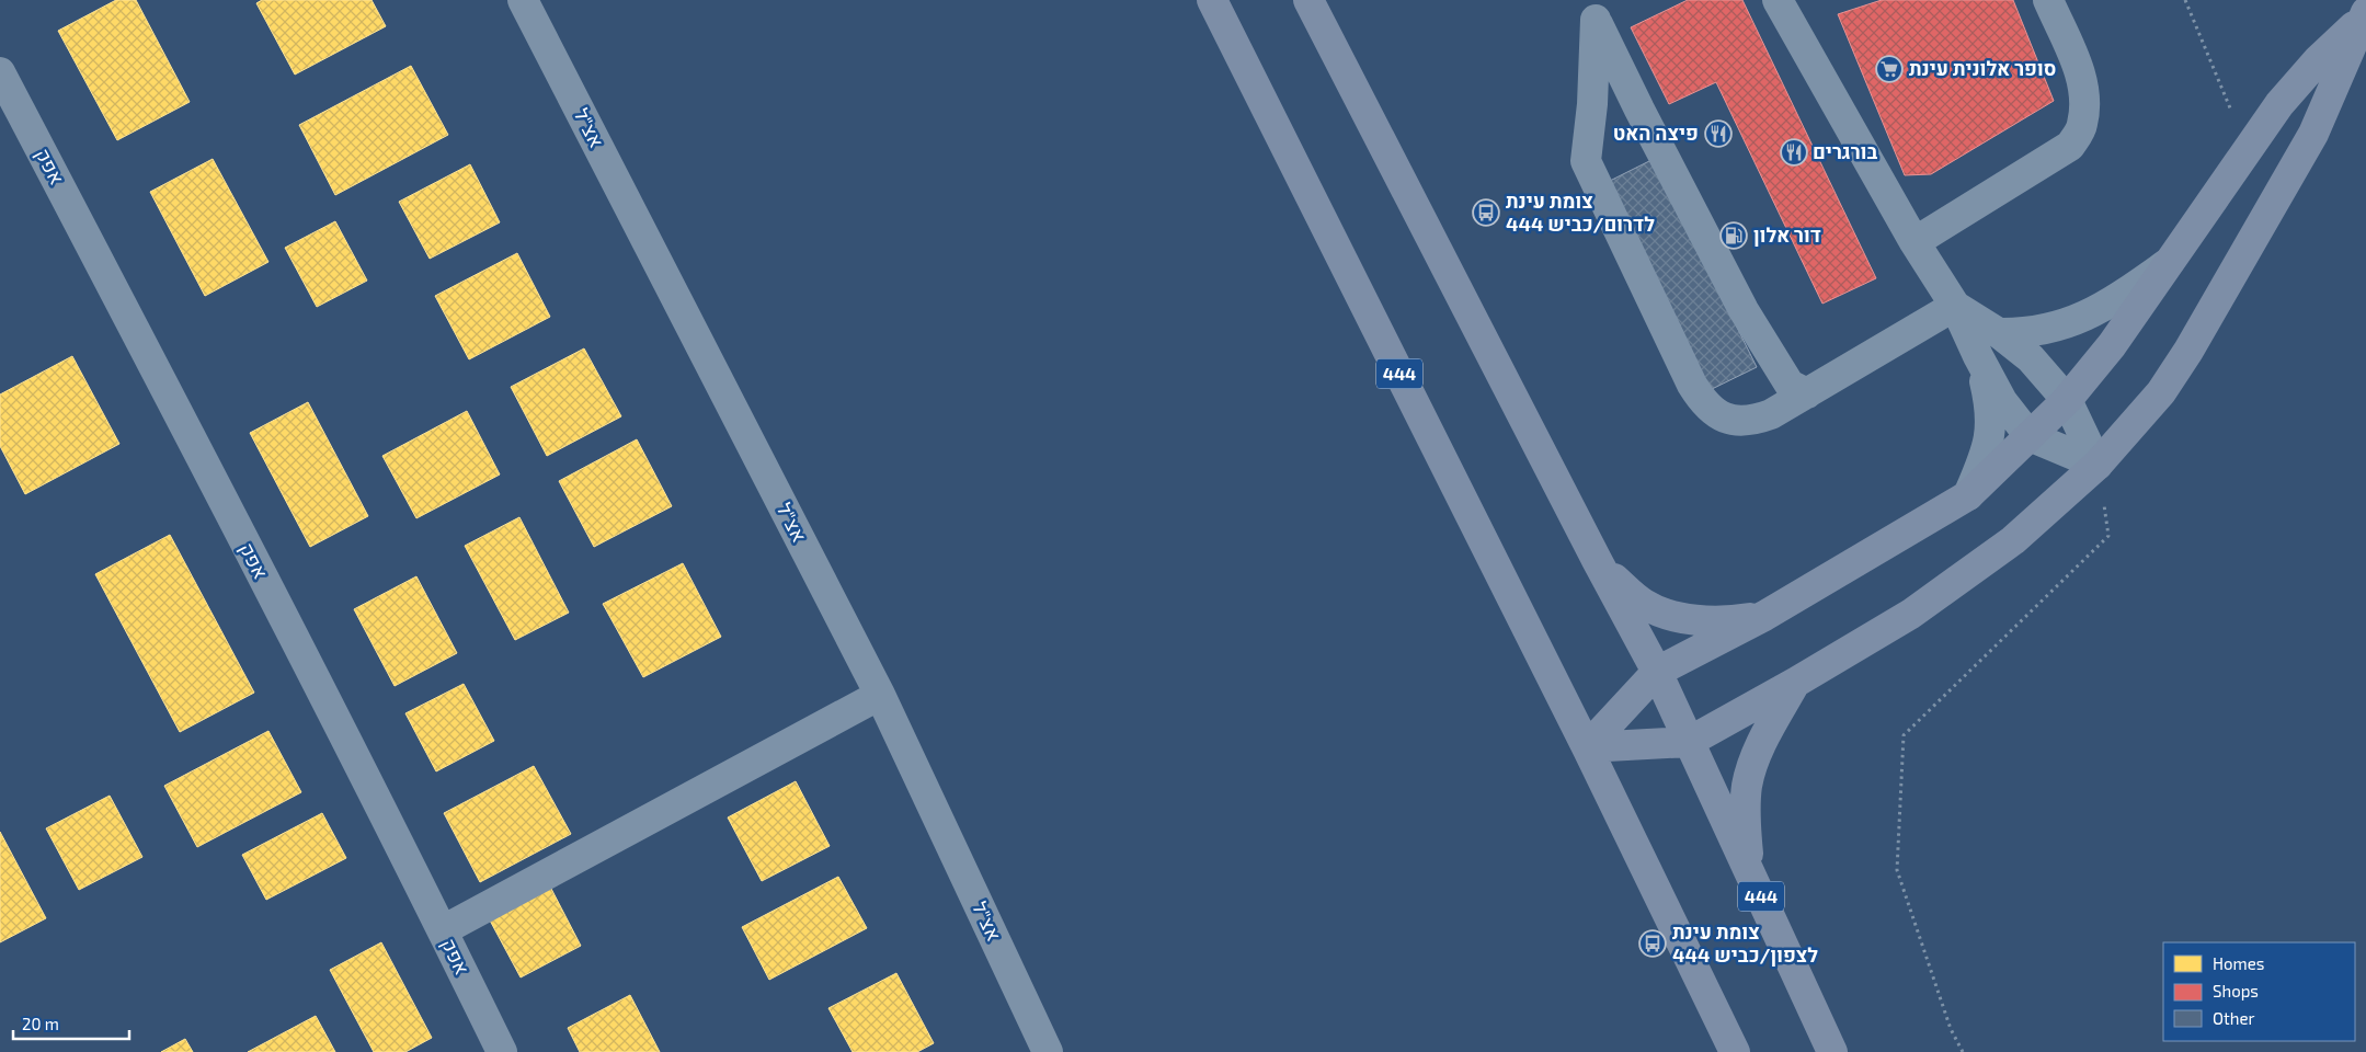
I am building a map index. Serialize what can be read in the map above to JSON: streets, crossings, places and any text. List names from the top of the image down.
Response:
{
  "streets": {
    "main road": ["444"],
    "street": ["אצ\"ל", "אפק"]
  },
  "places": {
    "supermarket": ["סופר אלונית עינת"],
    "restaurant": ["פיצה האט", "בורגרים"],
    "bus stop": ["צומת עינת לדרום/כביש 444", "צומת עינת לצפון/כביש 444"],
    "fuel station": ["דור אלון"]
  },
  "legend": ["Homes", "Shops", "Other"],
  "scale_bar": "20 m"
}
